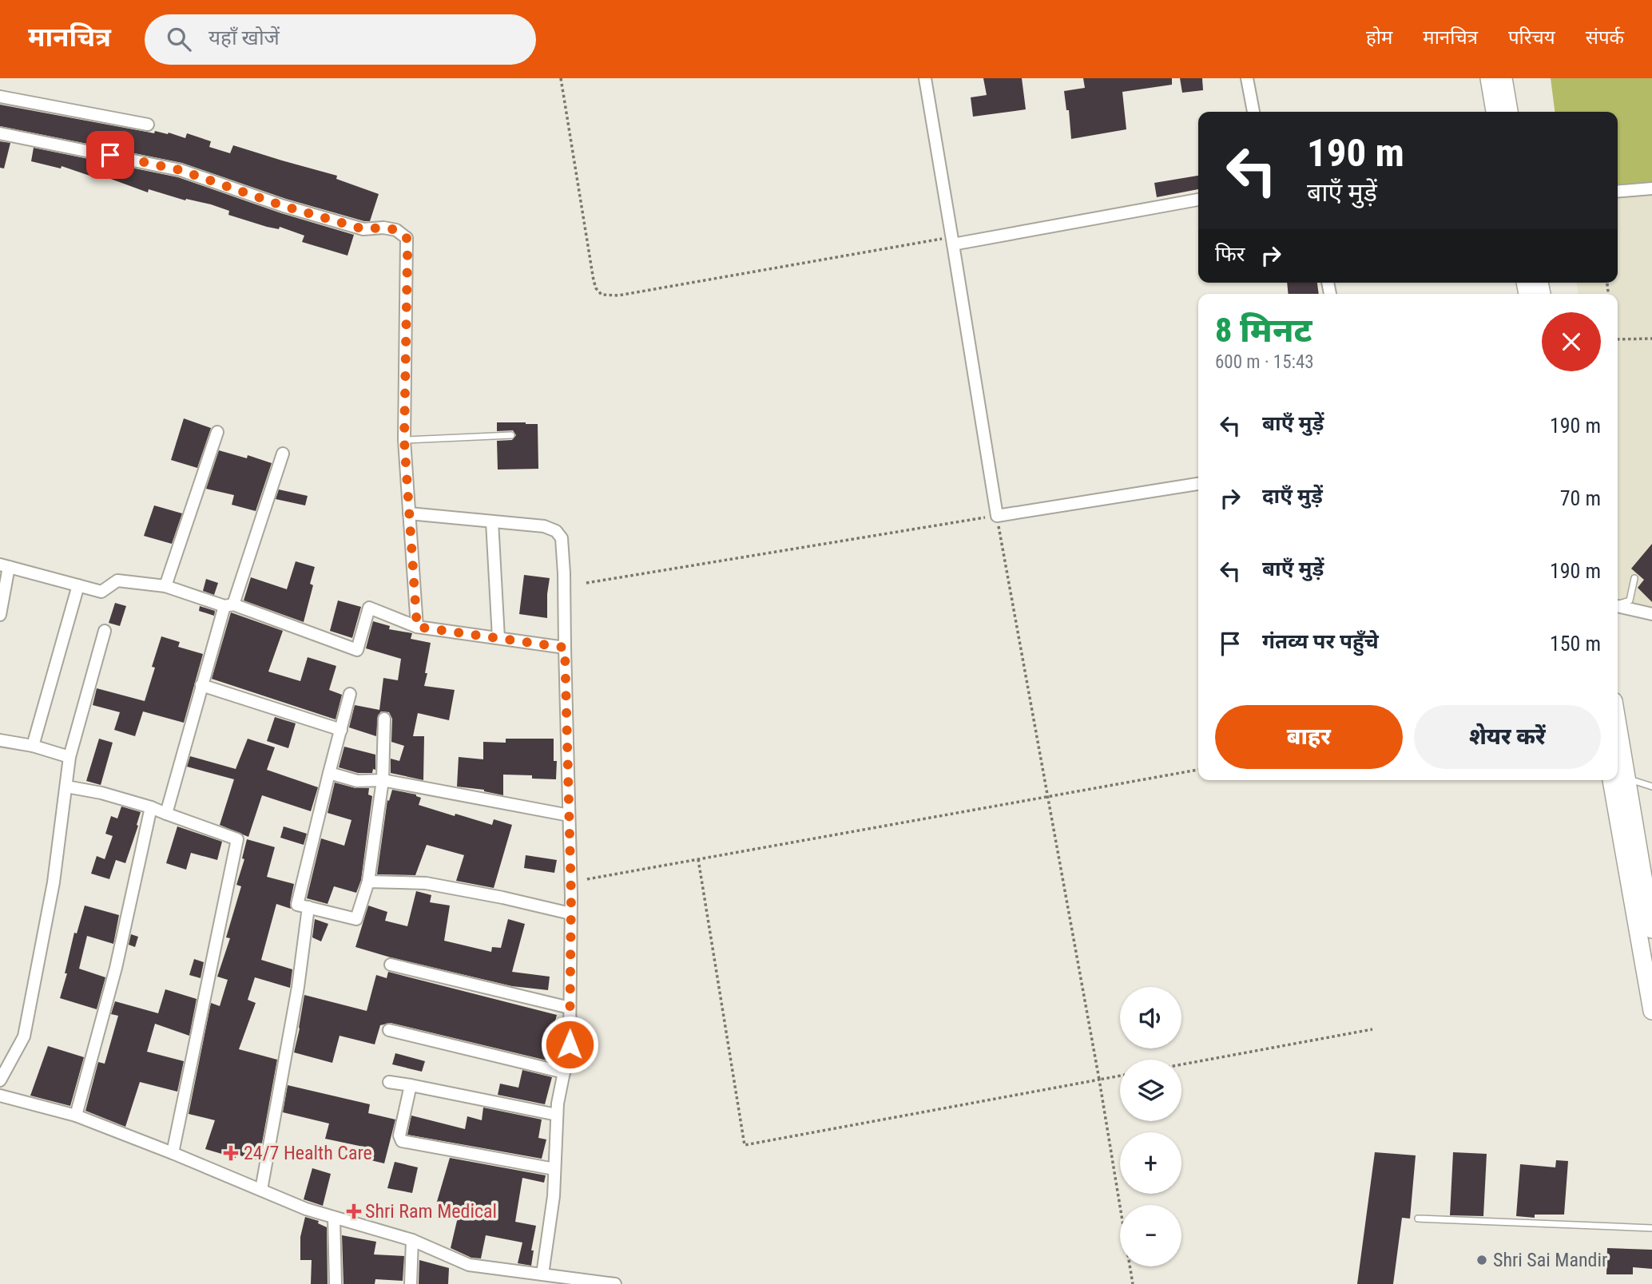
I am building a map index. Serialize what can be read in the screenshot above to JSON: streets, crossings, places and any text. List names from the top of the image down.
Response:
{
  "places": {
    "health": ["24/7 Health Care", "Shri Ram Medical"],
    "other": ["Shri Sai Mandir"]
  },
  "page": {
    "header": "मानचित्र",
    "search": "यहाँ खोजें",
    "nav": [
      "होम",
      "मानचित्र",
      "परिचय",
      "संपर्क"
    ],
    "turn": ["190 m", "बाएँ मुड़ें"],
    "then": "फिर",
    "heading": ["8 मिनट", "600 m · 15:43"],
    "list": [
      {
        "name": "बाएँ मुड़ें",
        "value": "190 m"
      },
      {
        "name": "दाएँ मुड़ें",
        "value": "70 m"
      },
      {
        "name": "बाएँ मुड़ें",
        "value": "190 m"
      },
      {
        "name": "गंतव्य पर पहुँचे",
        "value": "150 m"
      }
    ],
    "buttons": ["बाहर", "शेयर करें"],
    "map_buttons": ["+", "−"]
  }
}
